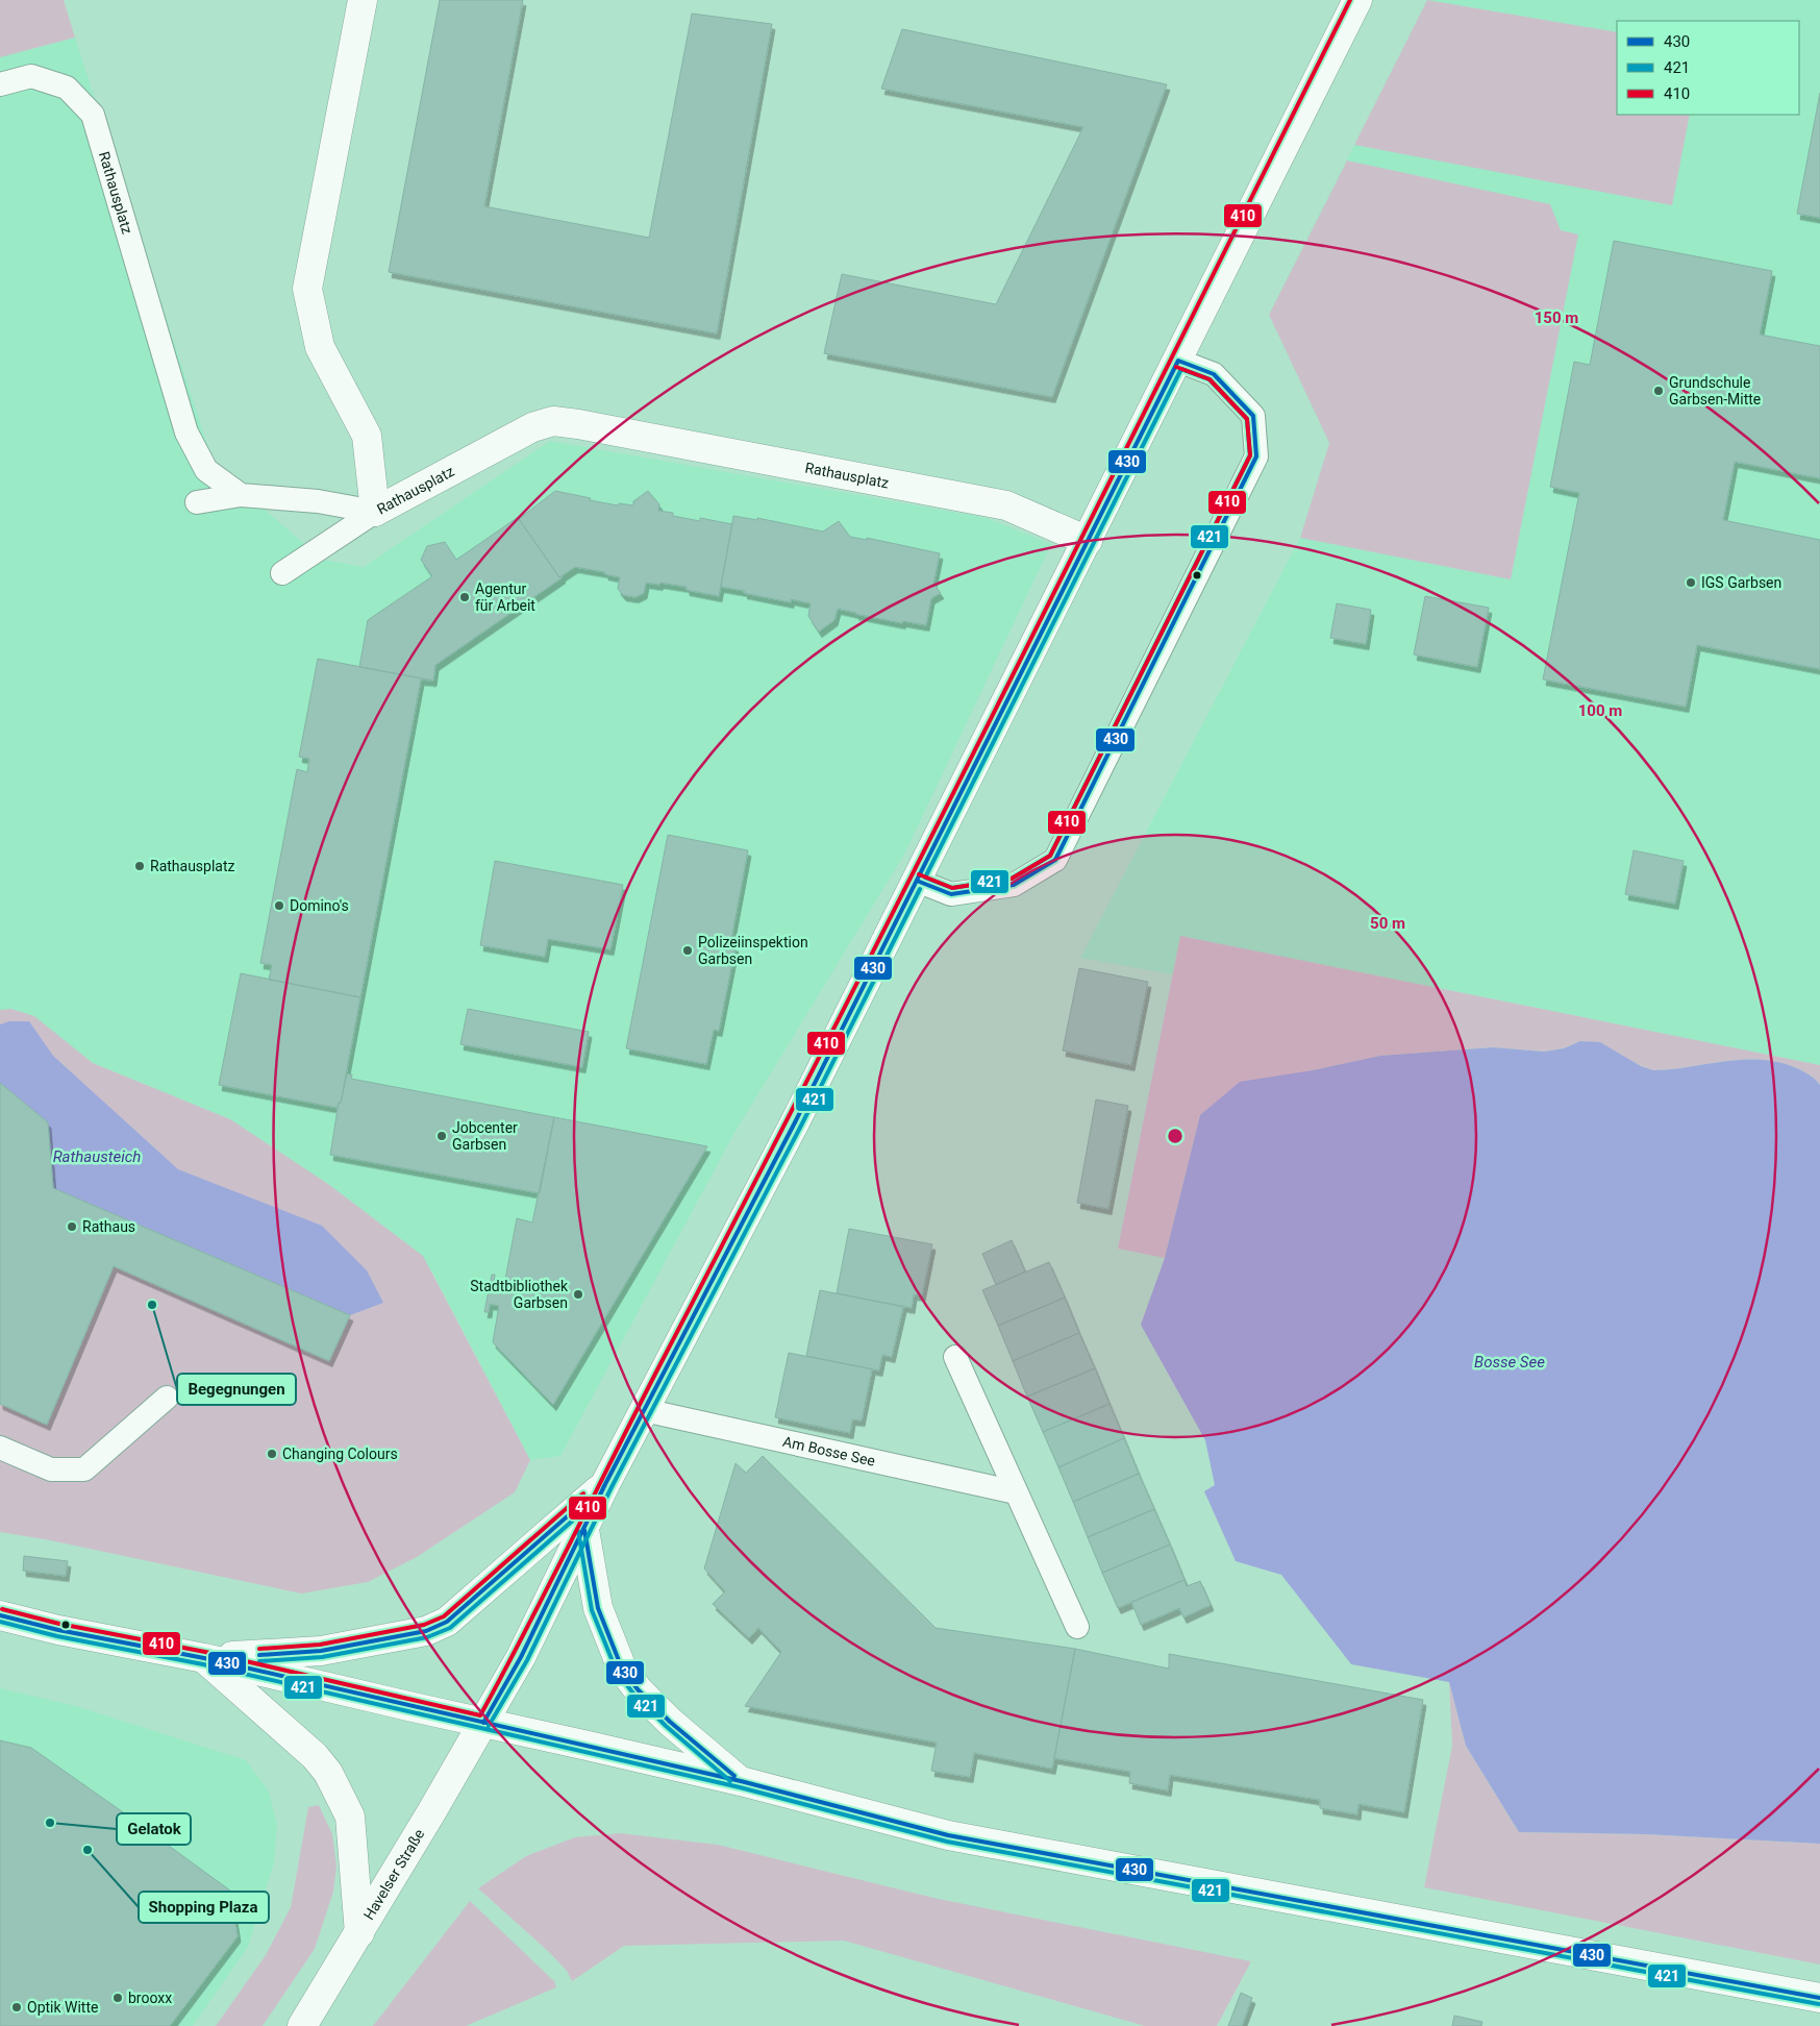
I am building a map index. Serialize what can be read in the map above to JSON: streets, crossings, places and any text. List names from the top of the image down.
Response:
{
  "streets": {
    "street": ["Rathausplatz", "Havelser Straße"],
    "lane": ["Am Bosse See"]
  },
  "crossings": [
    ["Rathausplatz", "Havelser Straße"],
    ["Am Bosse See", "Havelser Straße"]
  ],
  "water": ["Rathausteich", "Bosse See"],
  "places": [
    "Grundschule Garbsen-Mitte",
    "IGS Garbsen",
    "Agentur für Arbeit",
    "Rathausplatz",
    "Domino's",
    "Polizeiinspektion Garbsen",
    "Jobcenter Garbsen",
    "Rathaus",
    "Stadtbibliothek Garbsen",
    "Begegnungen",
    "Changing Colours",
    "Gelatok",
    "Shopping Plaza",
    "brooxx",
    "Optik Witte"
  ],
  "lines": ["transit line 410", "transit line 430", "transit line 421"],
  "legend": ["430", "421", "410"],
  "rings": ["150 m", "100 m", "50 m"]
}
